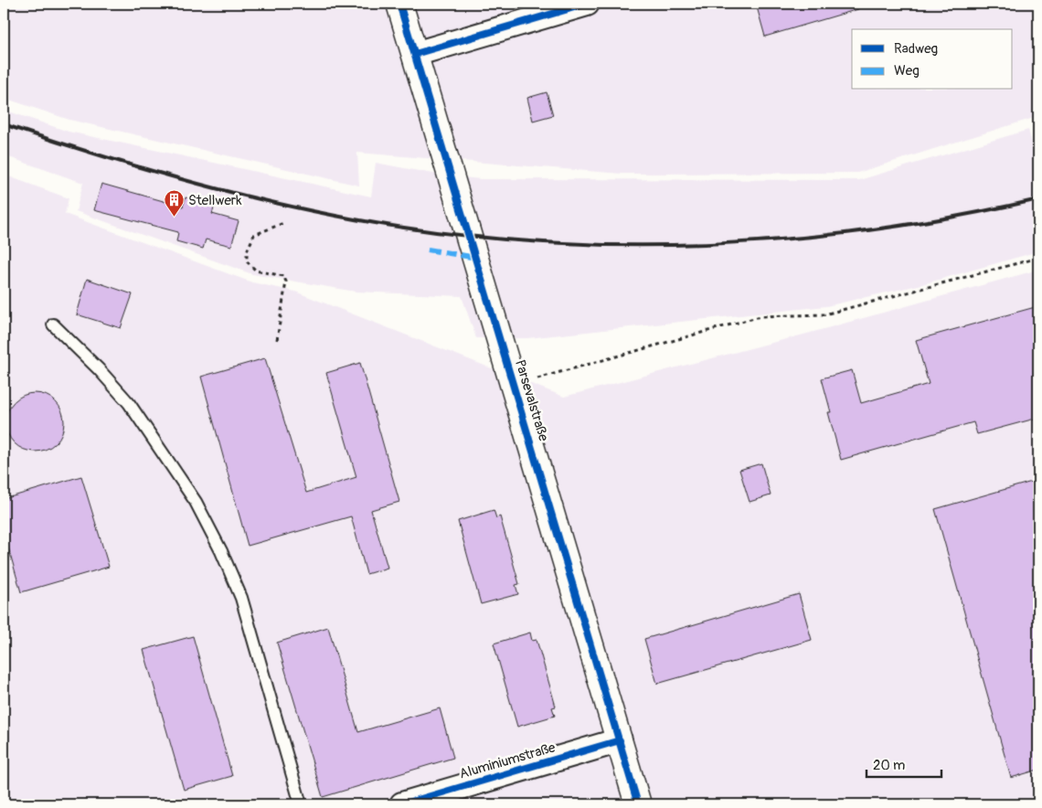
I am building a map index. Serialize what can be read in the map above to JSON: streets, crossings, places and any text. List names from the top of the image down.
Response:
{
  "streets": {
    "street": ["Parsevalstraße", "Aluminiumstraße"]
  },
  "crossings": [
    ["Parsevalstraße", "Aluminiumstraße"]
  ],
  "places": {
    "building": ["Stellwerk"]
  },
  "legend": ["Radweg", "Weg"],
  "scale_bar": "20 m"
}
